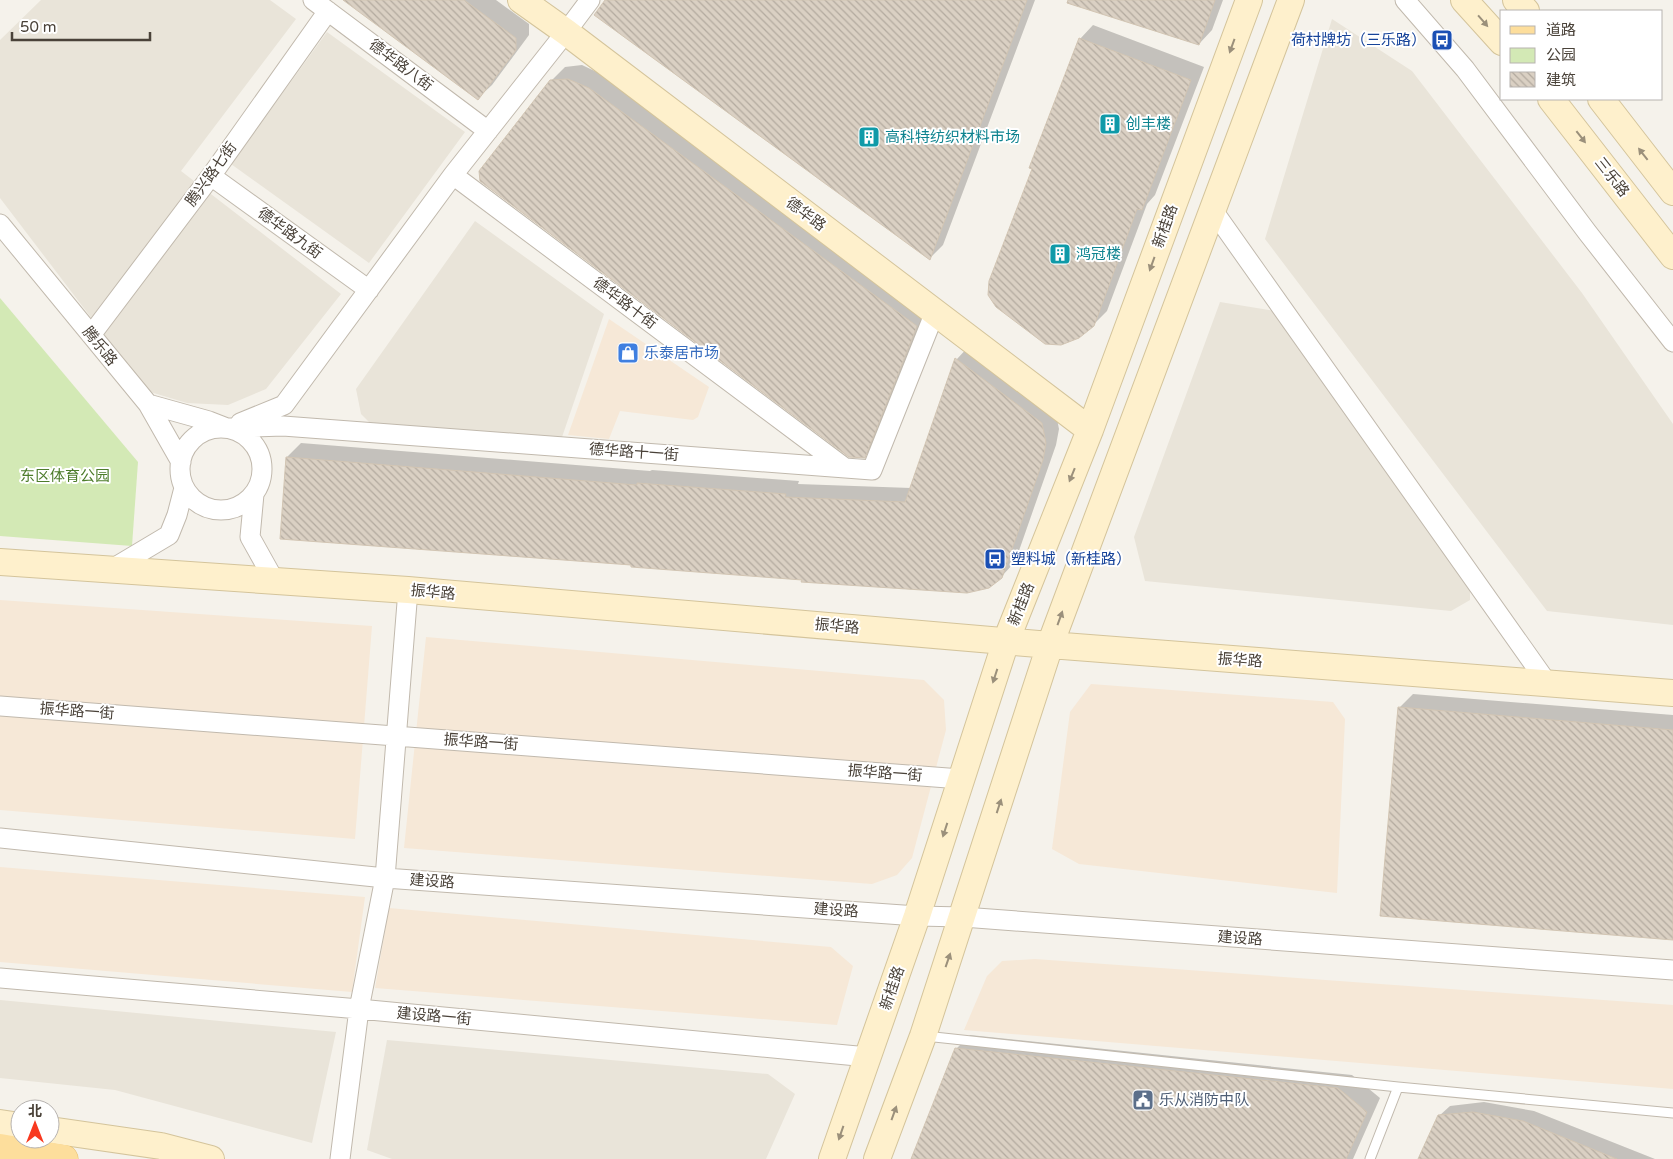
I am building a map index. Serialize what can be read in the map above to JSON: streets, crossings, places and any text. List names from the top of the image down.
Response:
{
  "streets": {
    "street": [
      "德华路八街",
      "腾兴路七街",
      "三乐路",
      "德华路",
      "新桂路",
      "德华路九街",
      "德华路十街",
      "腾乐路",
      "德华路十一街",
      "振华路",
      "振华路一街",
      "建设路",
      "建设路一街"
    ]
  },
  "crossings": [
    ["德华路八街", "腾兴路七街"],
    ["腾兴路七街", "德华路九街"],
    ["腾兴路七街", "腾乐路"],
    ["德华路", "新桂路"],
    ["德华路", "德华路十一街"],
    ["新桂路", "振华路"],
    ["新桂路", "振华路一街"],
    ["新桂路", "建设路"],
    ["新桂路", "建设路一街"],
    ["德华路十街", "德华路十一街"],
    ["腾乐路", "德华路十一街"]
  ],
  "parks": ["东区体育公园"],
  "places": {
    "bus stop": ["荷村牌坊（三乐路）", "塑料城（新桂路）"],
    "building": ["创丰楼", "高科特纺织材料市场", "鸿冠楼"],
    "shop": ["乐泰居市场"],
    "public building": ["乐从消防中队"]
  },
  "legend": ["道路", "公园", "建筑"],
  "scale_bar": "50 m",
  "north": "top"
}
